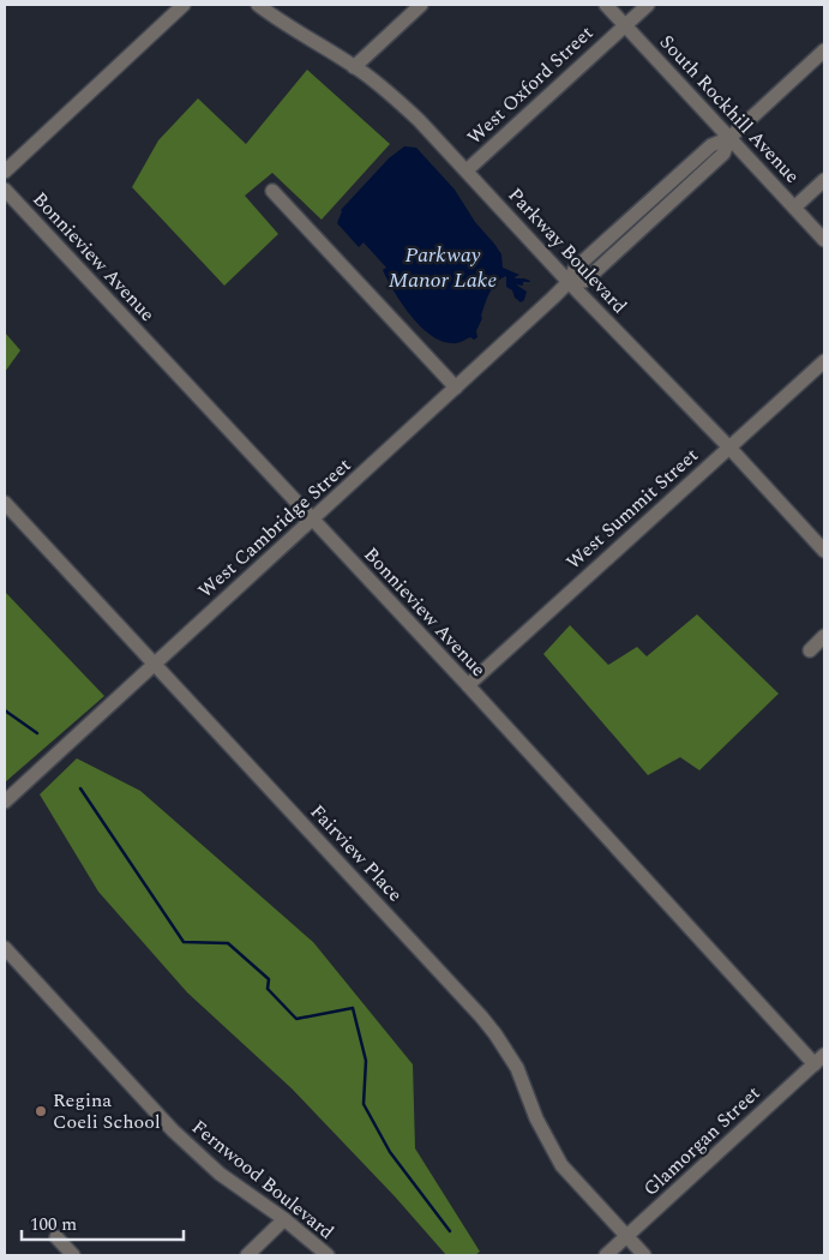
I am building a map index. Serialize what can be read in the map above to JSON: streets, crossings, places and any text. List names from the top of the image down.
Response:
{
  "streets": {
    "street": [
      "West Oxford Street",
      "South Rockhill Avenue",
      "Parkway Boulevard",
      "Bonnieview Avenue",
      "West Summit Street",
      "West Cambridge Street",
      "Fairview Place",
      "Glamorgan Street",
      "Fernwood Boulevard"
    ]
  },
  "crossings": [
    ["West Oxford Street", "South Rockhill Avenue"],
    ["West Oxford Street", "Parkway Boulevard"],
    ["South Rockhill Avenue", "West Cambridge Street"],
    ["Parkway Boulevard", "West Summit Street"],
    ["Parkway Boulevard", "West Cambridge Street"],
    ["Bonnieview Avenue", "West Summit Street"],
    ["Bonnieview Avenue", "West Cambridge Street"],
    ["Bonnieview Avenue", "Glamorgan Street"],
    ["West Cambridge Street", "Fairview Place"],
    ["Fairview Place", "Glamorgan Street"]
  ],
  "water": ["Parkway Manor Lake"],
  "places": ["Regina Coeli School"],
  "scale_bar": "100 m"
}
